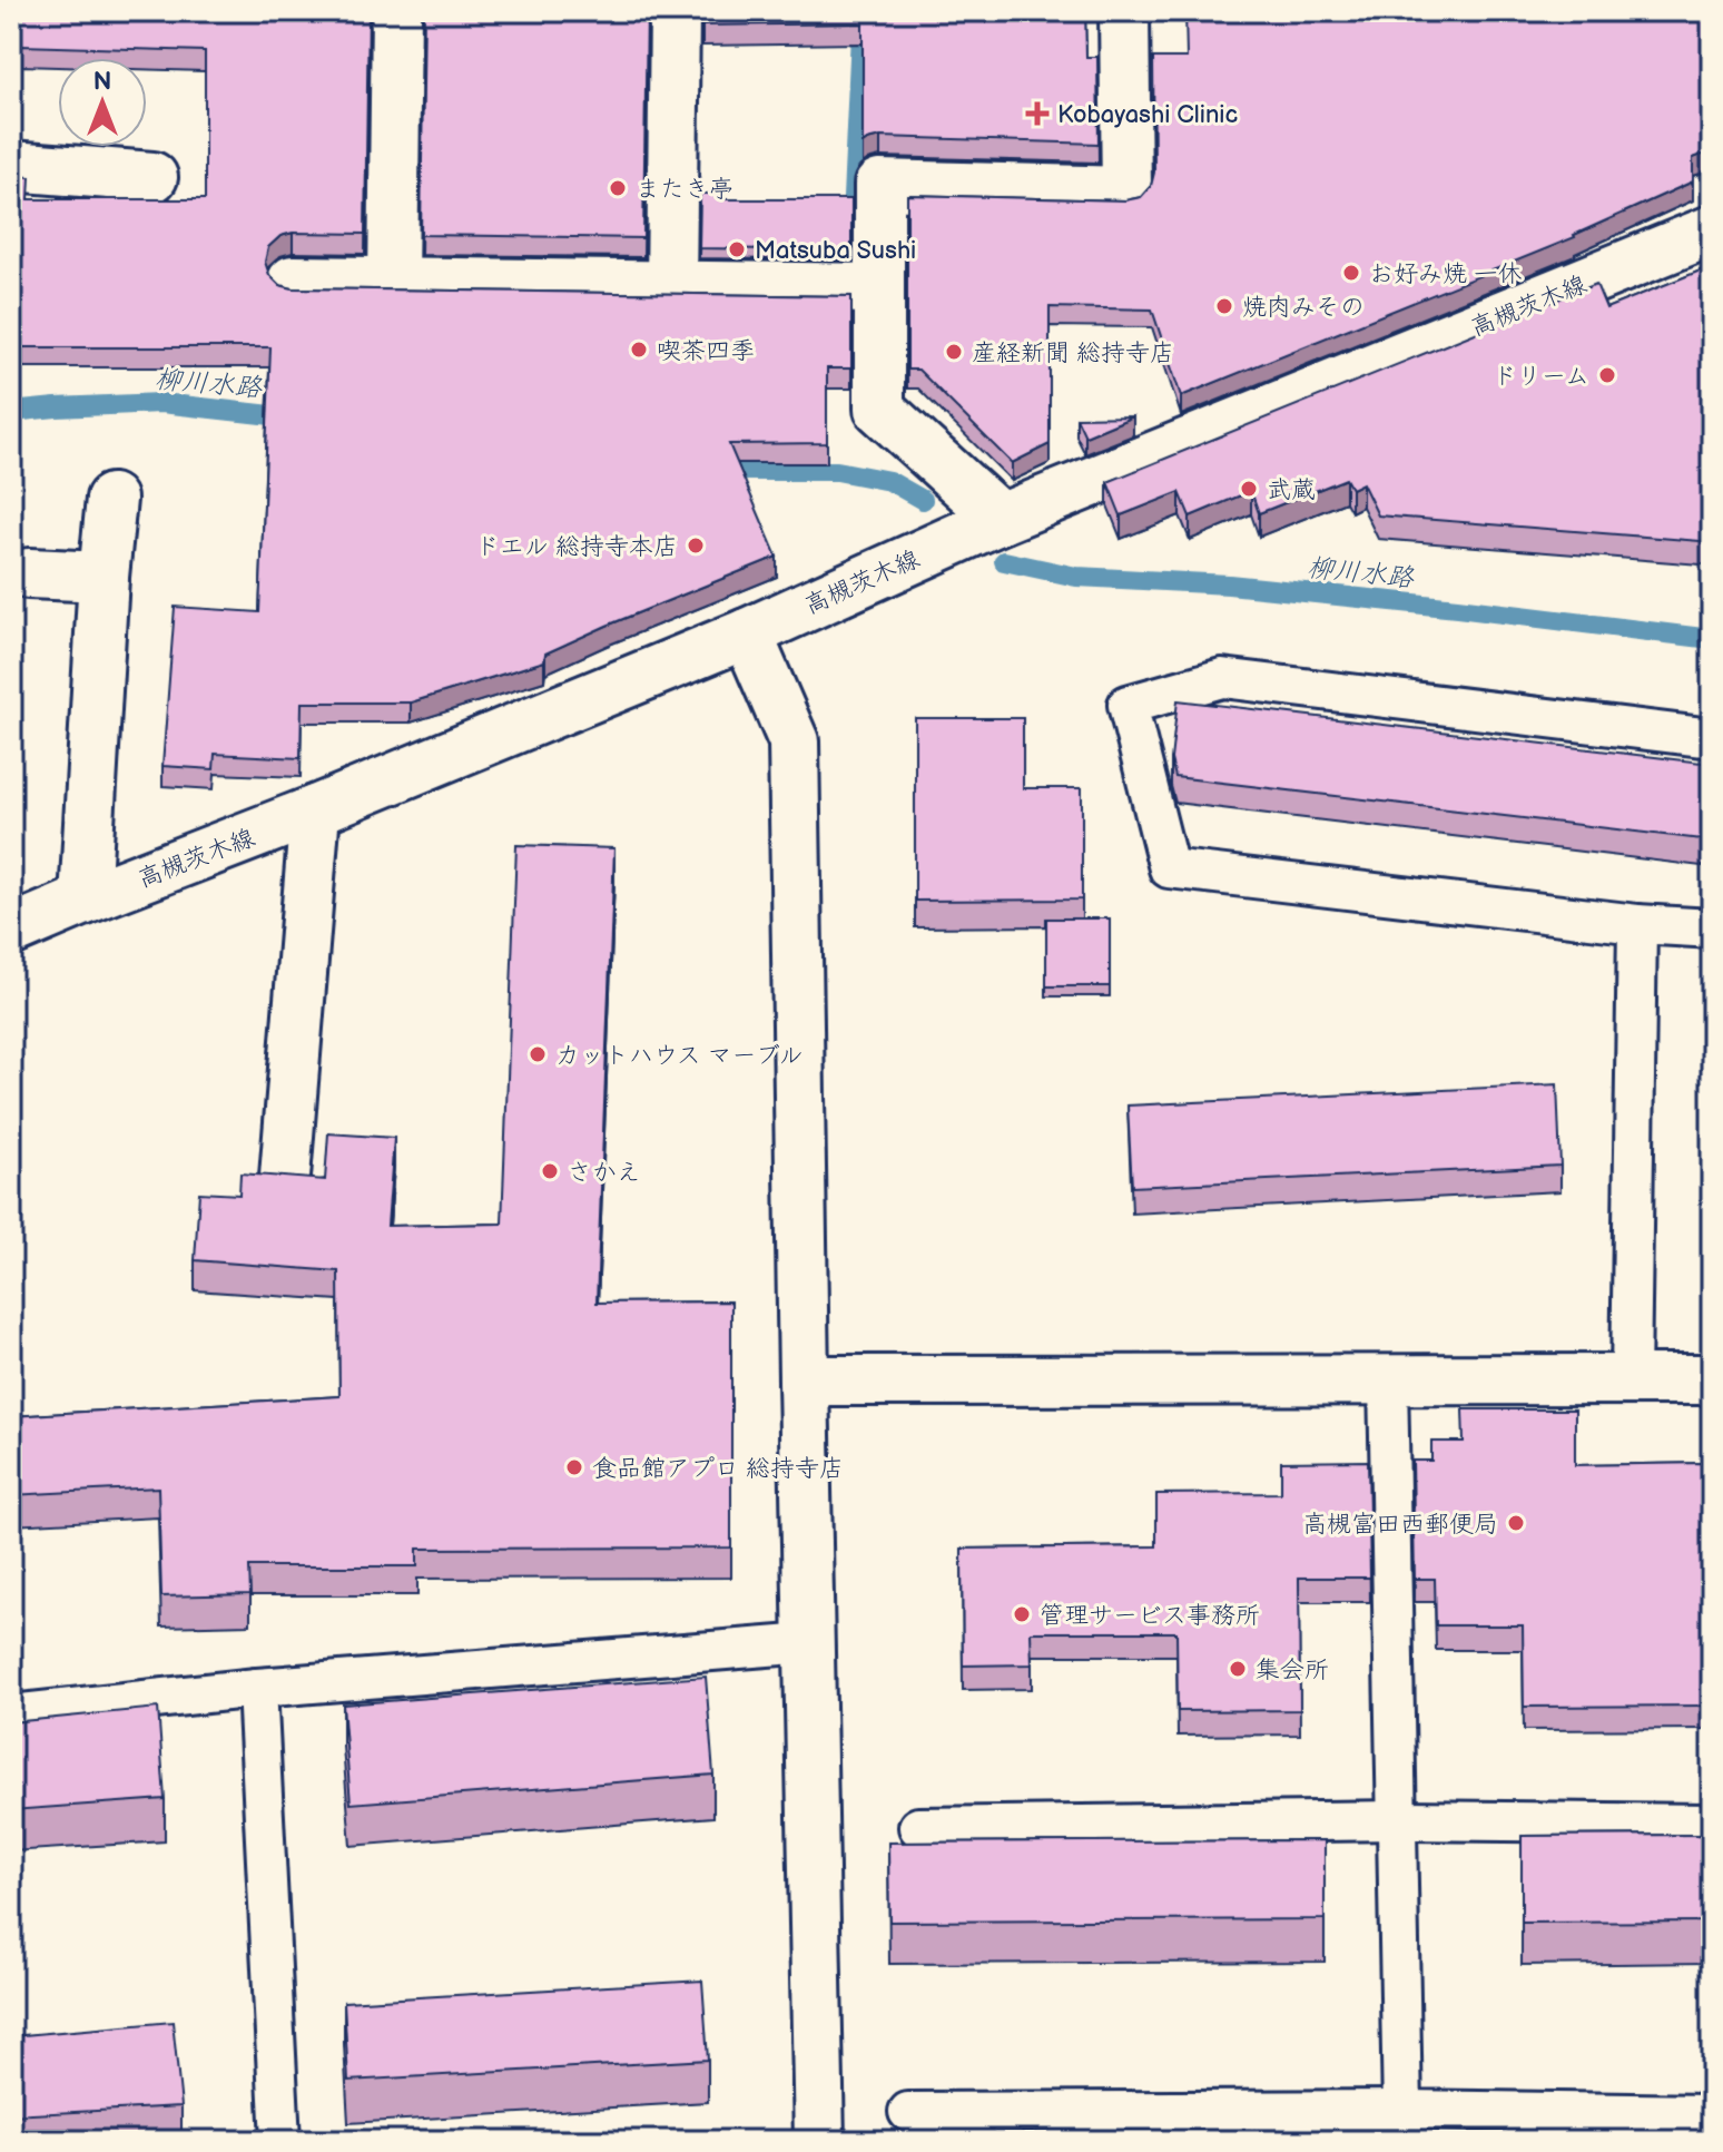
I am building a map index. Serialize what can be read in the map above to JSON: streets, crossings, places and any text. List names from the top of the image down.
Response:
{
  "streets": {
    "street": ["高槻茨木線"]
  },
  "water": ["柳川水路"],
  "places": {
    "health": ["Kobayashi Clinic"],
    "other": [
      "またき亭",
      "Matsuba Sushi",
      "お好み焼 一休",
      "焼肉みその",
      "喫茶四季",
      "産経新聞 総持寺店",
      "ドリーム",
      "武蔵",
      "ドエル 総持寺本店",
      "カットハウス マーブル",
      "さかえ",
      "食品館アプロ 総持寺店",
      "高槻富田西郵便局",
      "管理サービス事務所",
      "集会所"
    ]
  },
  "north": "top"
}
